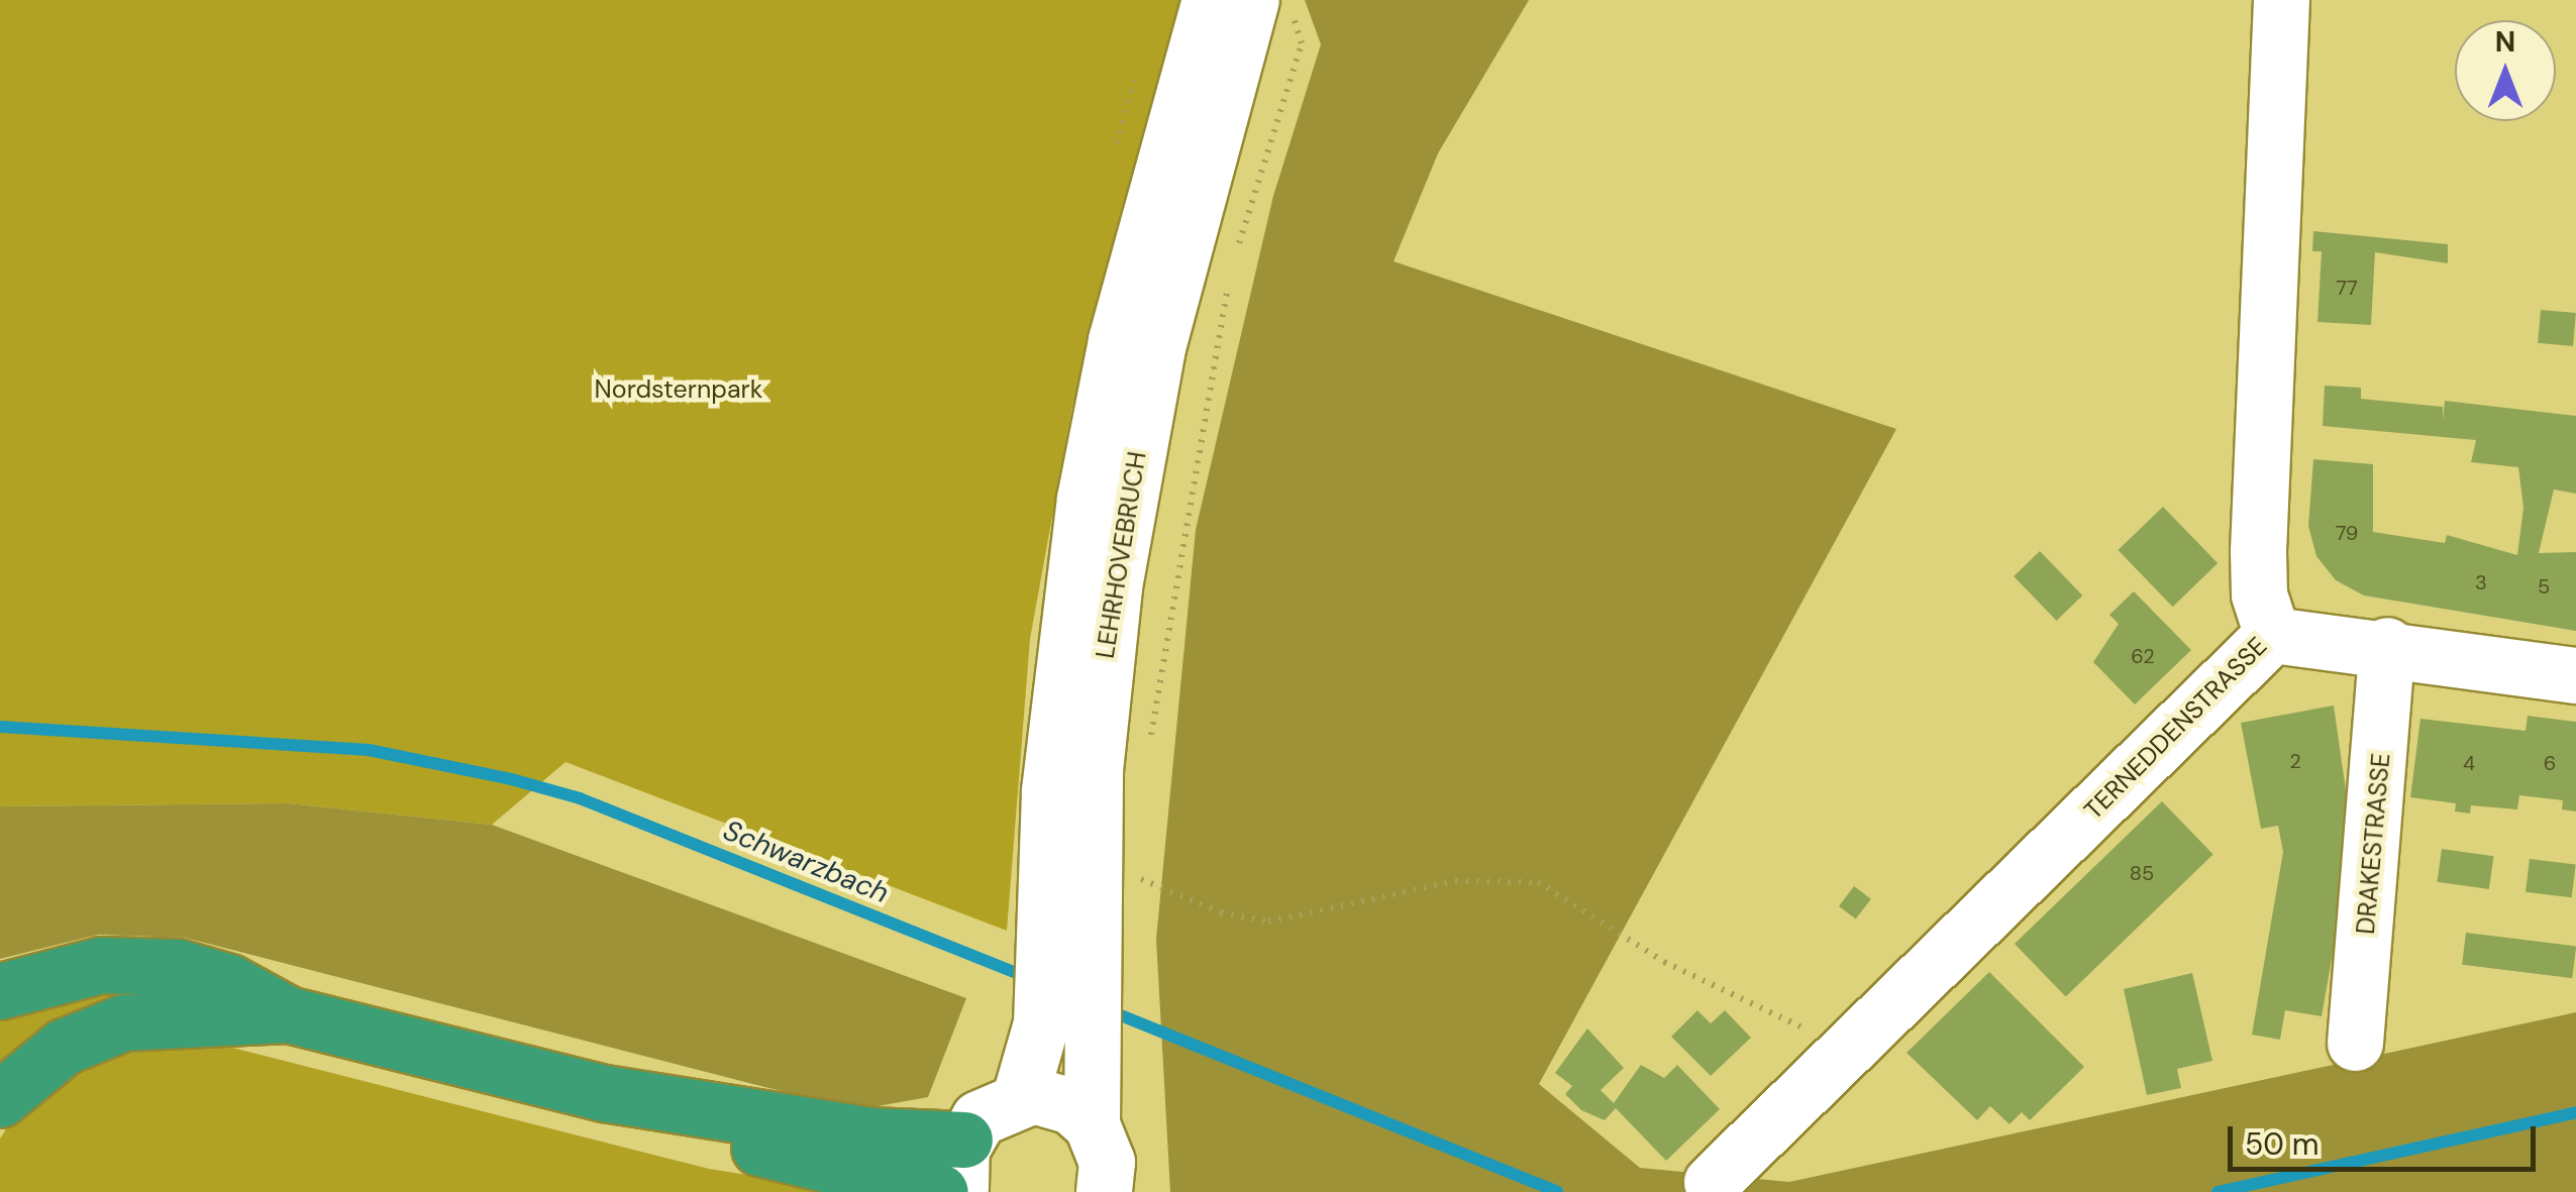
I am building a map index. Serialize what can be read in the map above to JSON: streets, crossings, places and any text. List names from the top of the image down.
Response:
{
  "streets": {
    "street": ["LEHRHOVEBRUCH", "TERNEDDENSTRASSE", "DRAKESTRASSE"]
  },
  "water": ["Schwarzbach"],
  "parks": ["Nordsternpark"],
  "house_numbers": [
    "77",
    "79",
    "3",
    "5",
    "62",
    "2",
    "4",
    "6",
    "85"
  ],
  "scale_bar": "50 m",
  "north": "top"
}
